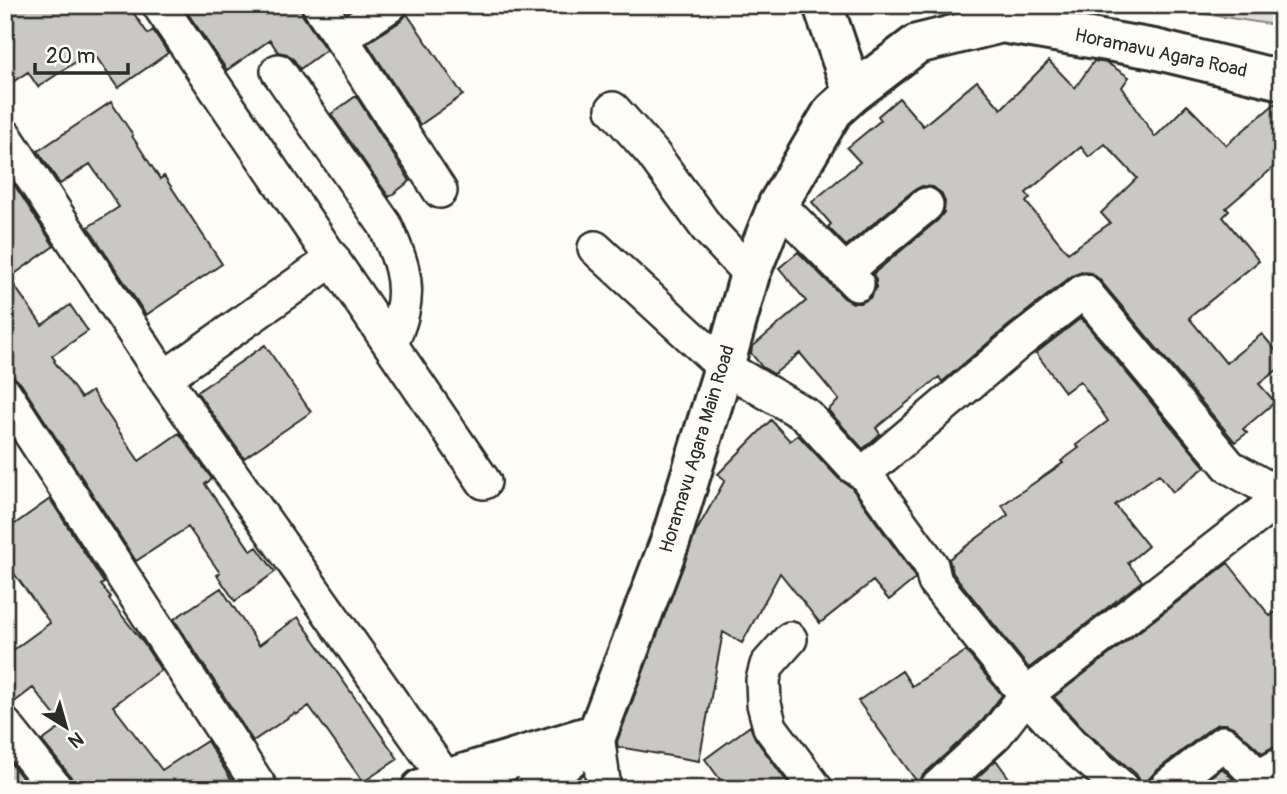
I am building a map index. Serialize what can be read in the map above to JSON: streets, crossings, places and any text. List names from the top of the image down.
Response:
{
  "streets": {
    "street": ["Horamavu Agara Road", "Horamavu Agara Main Road"]
  },
  "crossings": [
    ["Horamavu Agara Road", "Horamavu Agara Main Road"]
  ],
  "scale_bar": "20 m",
  "north": "bottom right"
}
